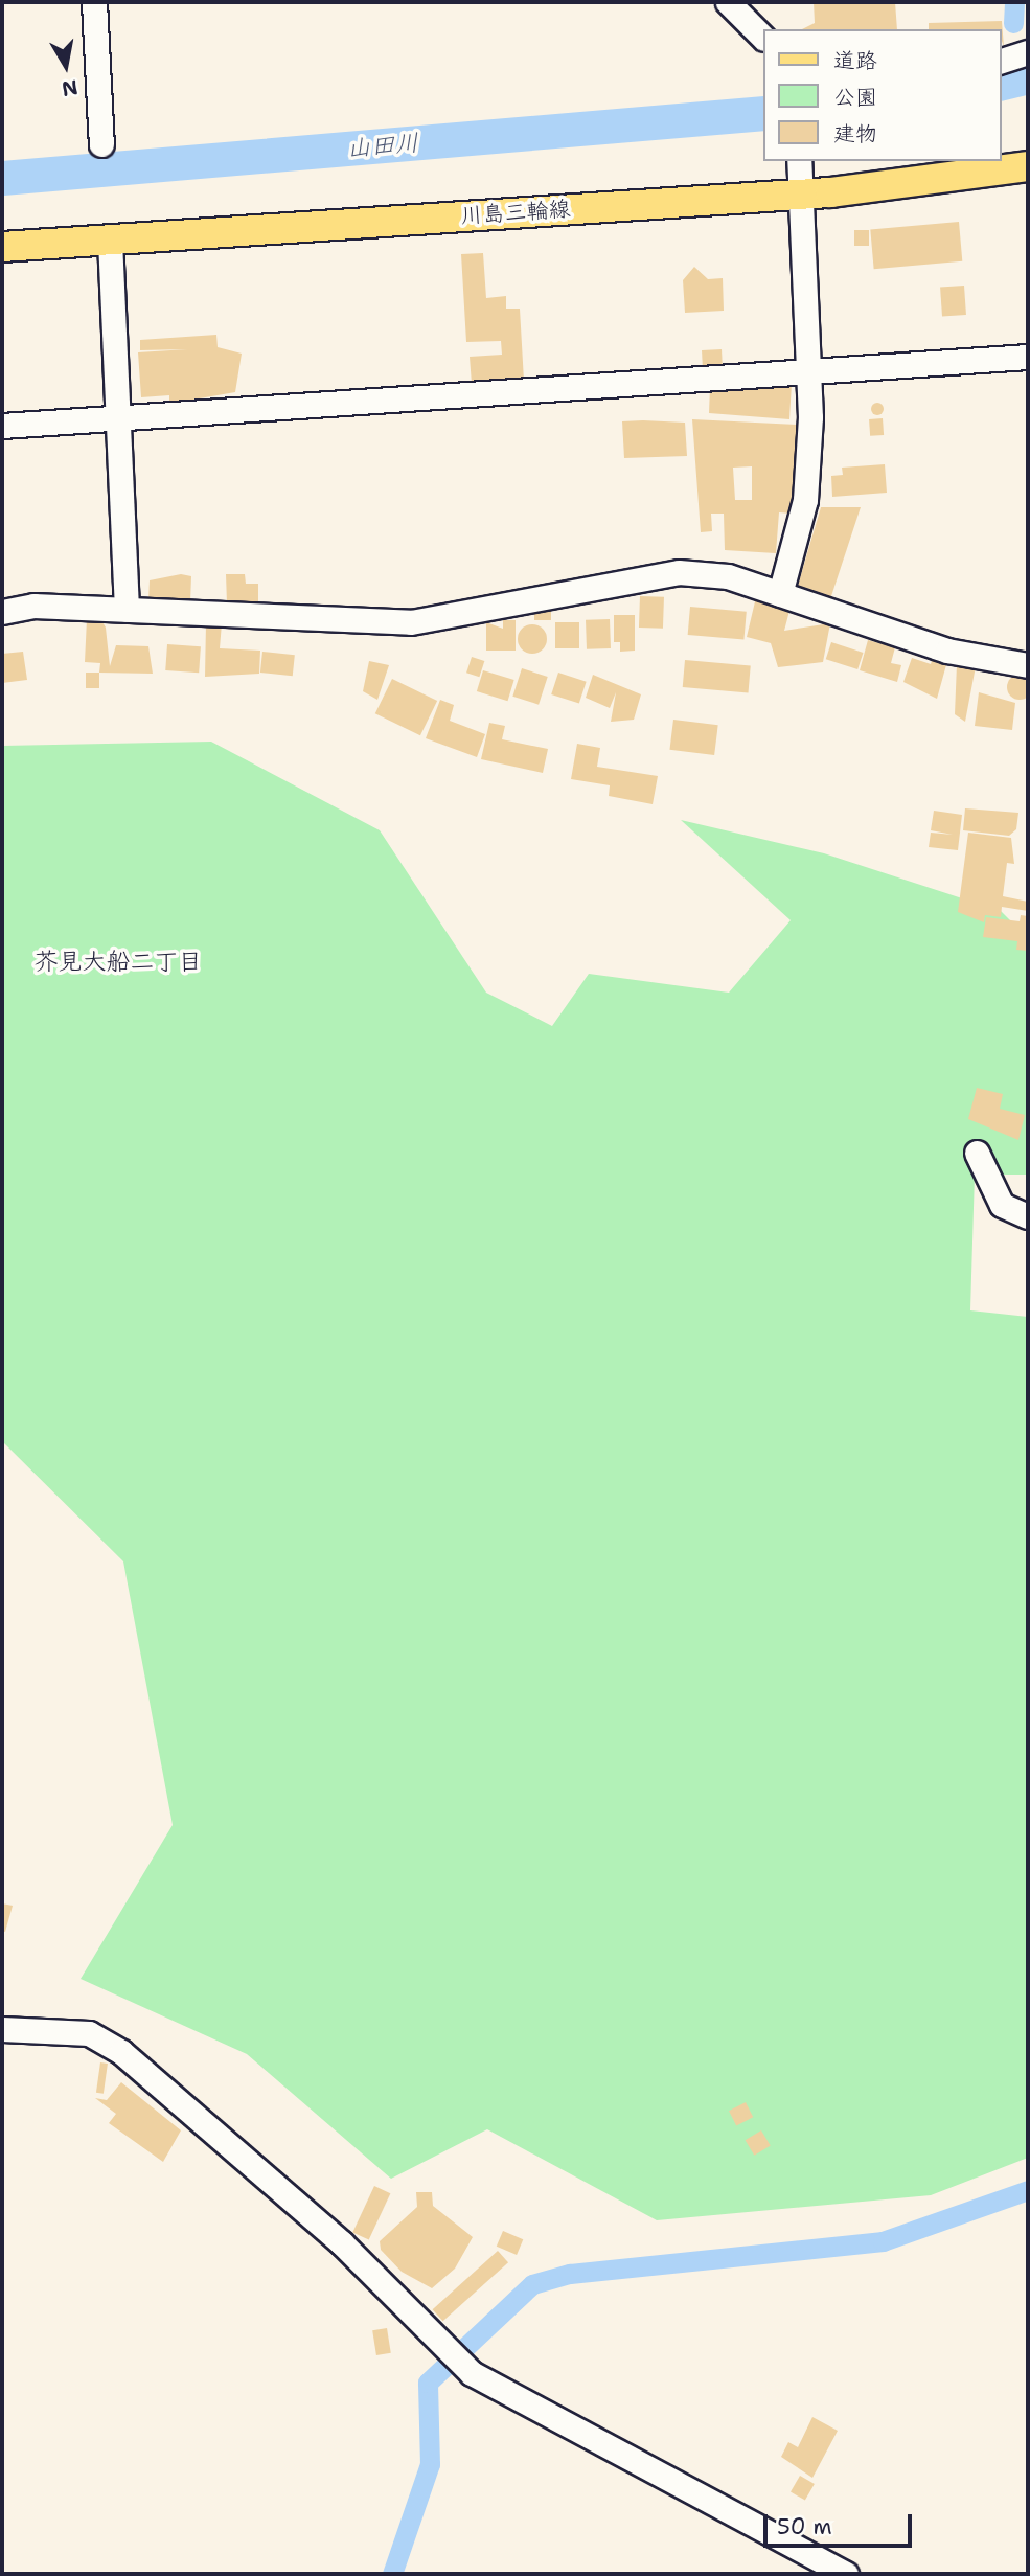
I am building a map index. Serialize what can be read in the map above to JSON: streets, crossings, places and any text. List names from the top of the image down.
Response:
{
  "streets": {
    "main road": ["川島三輪線"]
  },
  "districts": ["芥見大船二丁目"],
  "water": ["山田川"],
  "legend": ["道路", "公園", "建物"],
  "scale_bar": "50 m",
  "north": "bottom"
}
